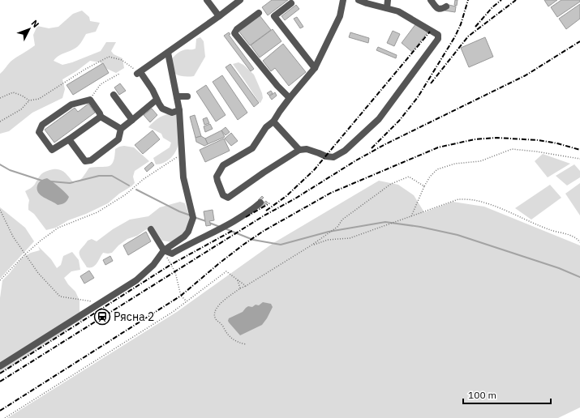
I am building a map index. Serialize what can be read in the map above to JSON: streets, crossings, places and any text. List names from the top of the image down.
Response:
{
  "places": {
    "station": ["Рясна 2"]
  },
  "scale_bar": "100 m",
  "north": "top right"
}
